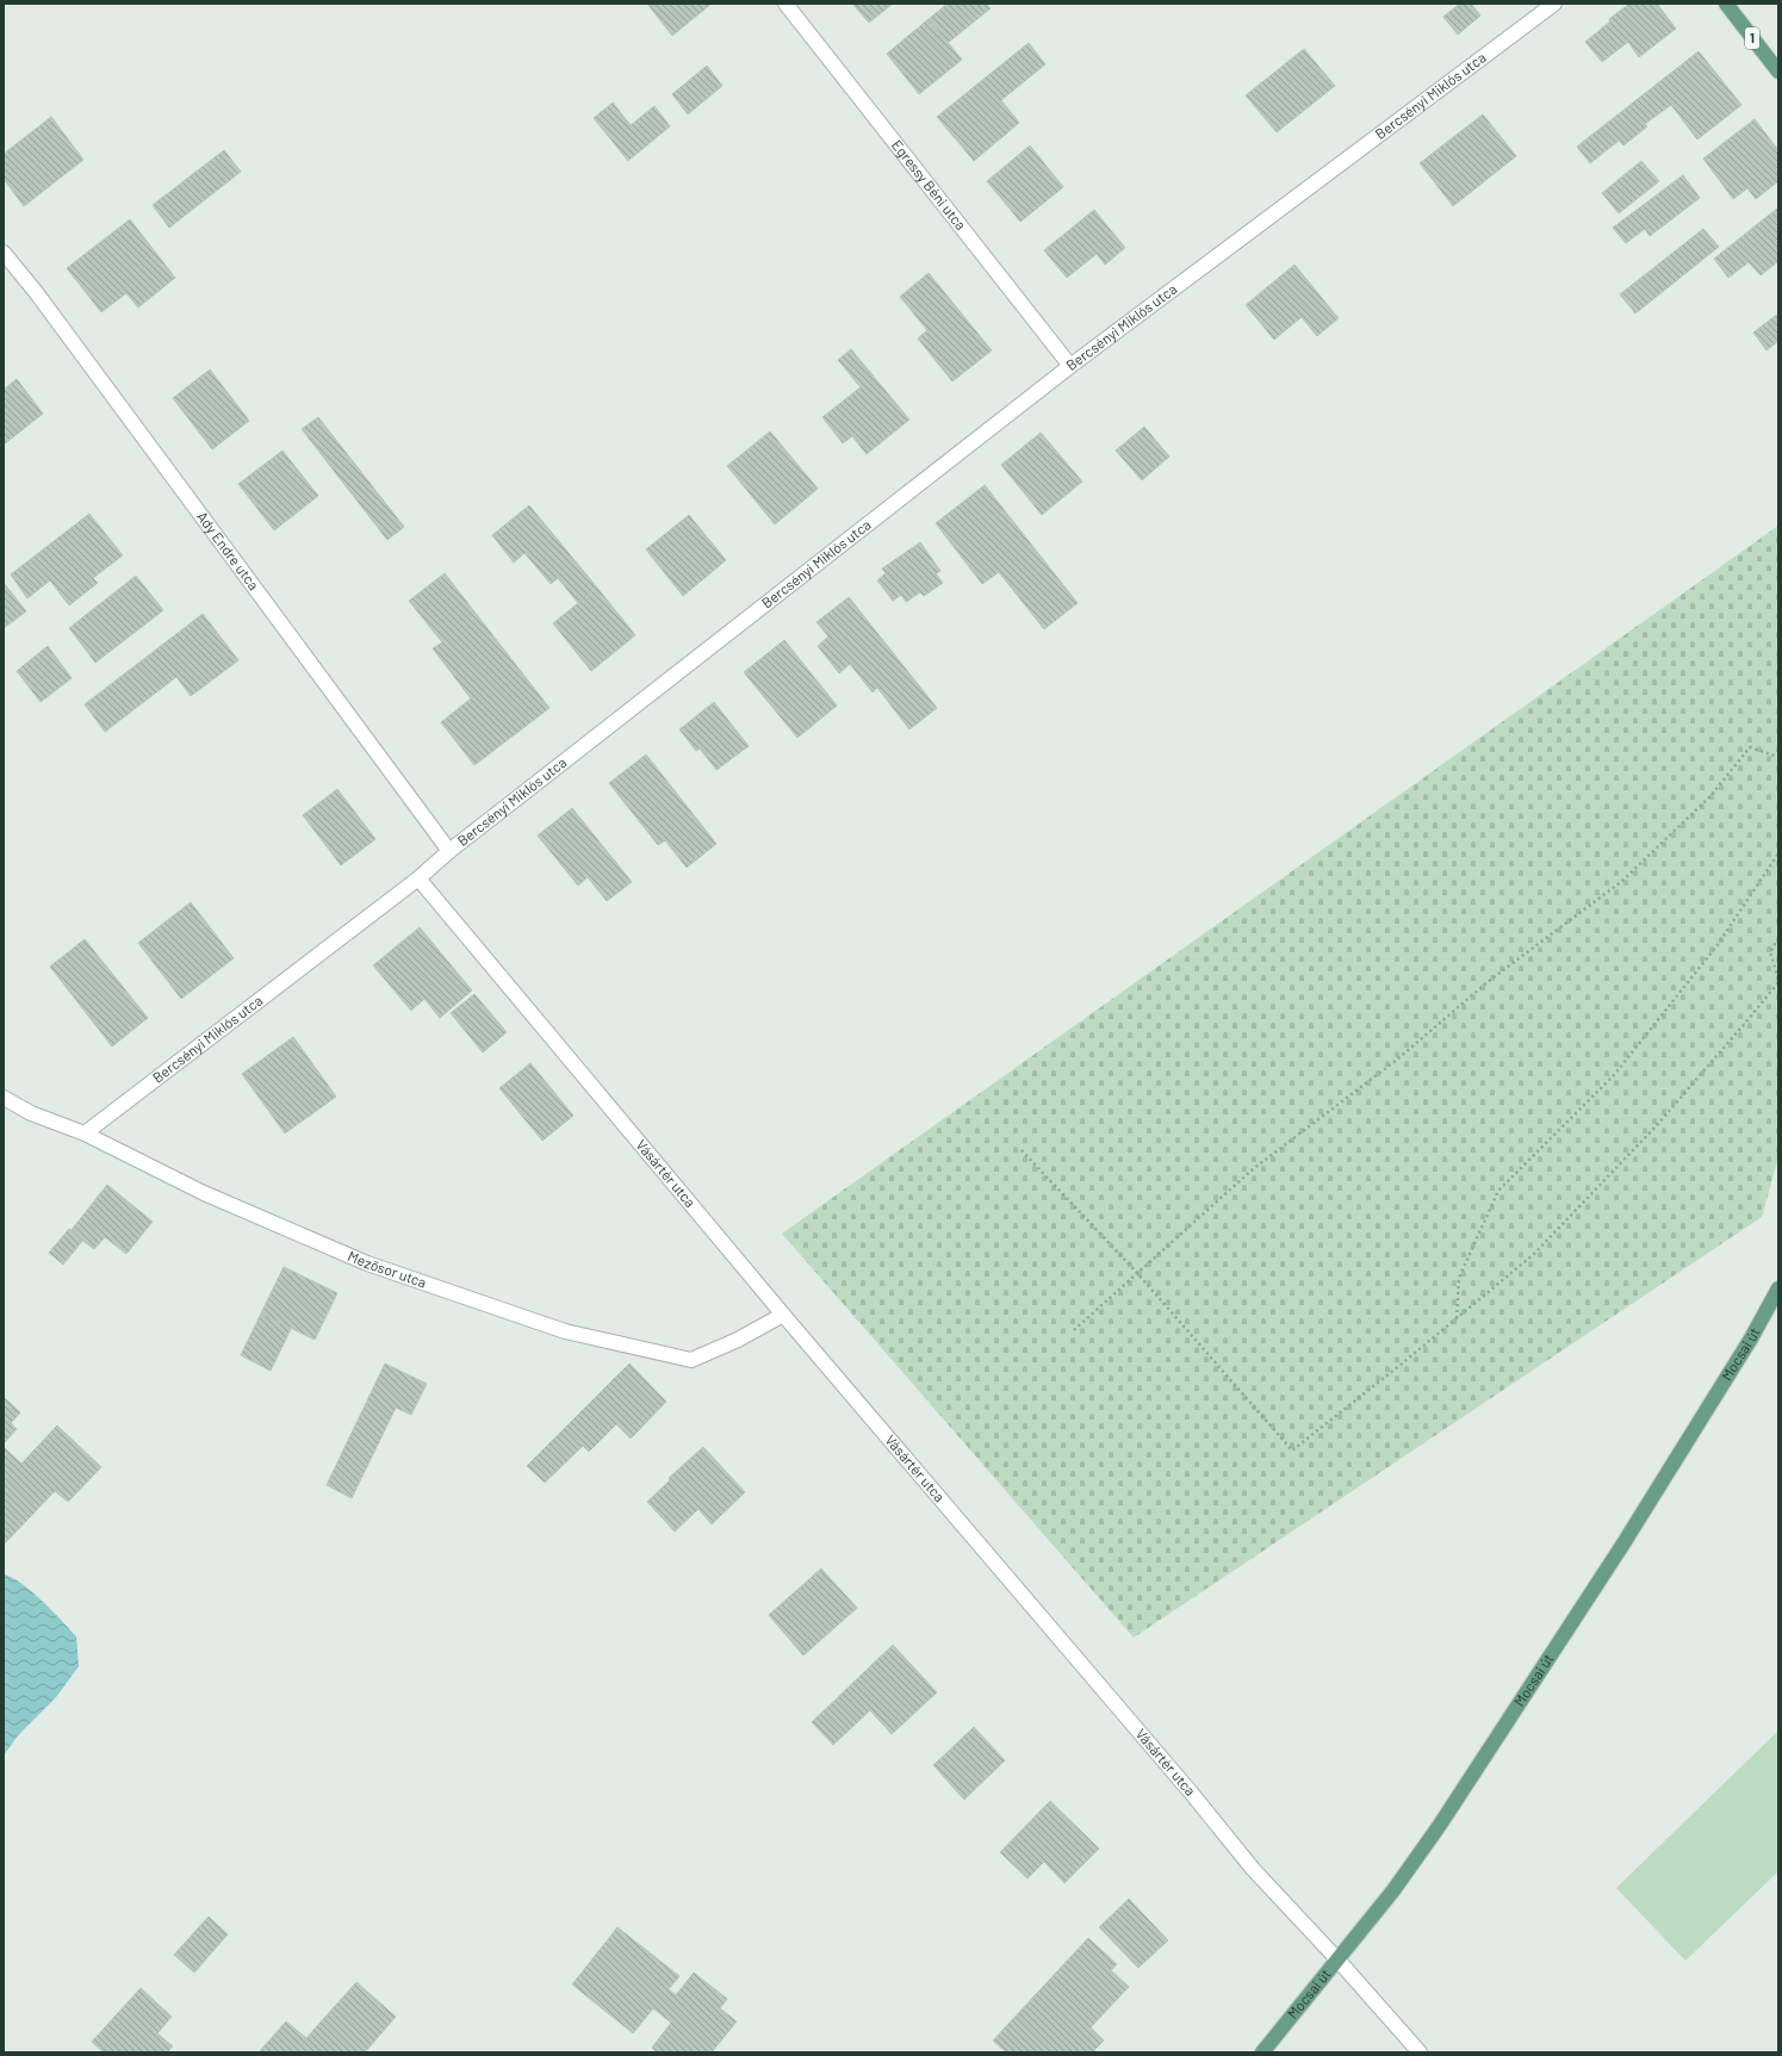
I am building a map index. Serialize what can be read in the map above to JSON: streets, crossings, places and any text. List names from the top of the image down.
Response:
{
  "streets": {
    "main road": ["1", "Mocsai út"],
    "street": [
      "Bercsényi Miklós utca",
      "Egressy Béni utca",
      "Ady Endre utca",
      "Vásártér utca",
      "Mezősor utca"
    ]
  },
  "crossings": [
    ["Bercsényi Miklós utca", "Egressy Béni utca"],
    ["Bercsényi Miklós utca", "Ady Endre utca"],
    ["Bercsényi Miklós utca", "Vásártér utca"],
    ["Bercsényi Miklós utca", "Mezősor utca"],
    ["Vásártér utca", "Mezősor utca"],
    ["Vásártér utca", "Mocsai út"]
  ]
}
